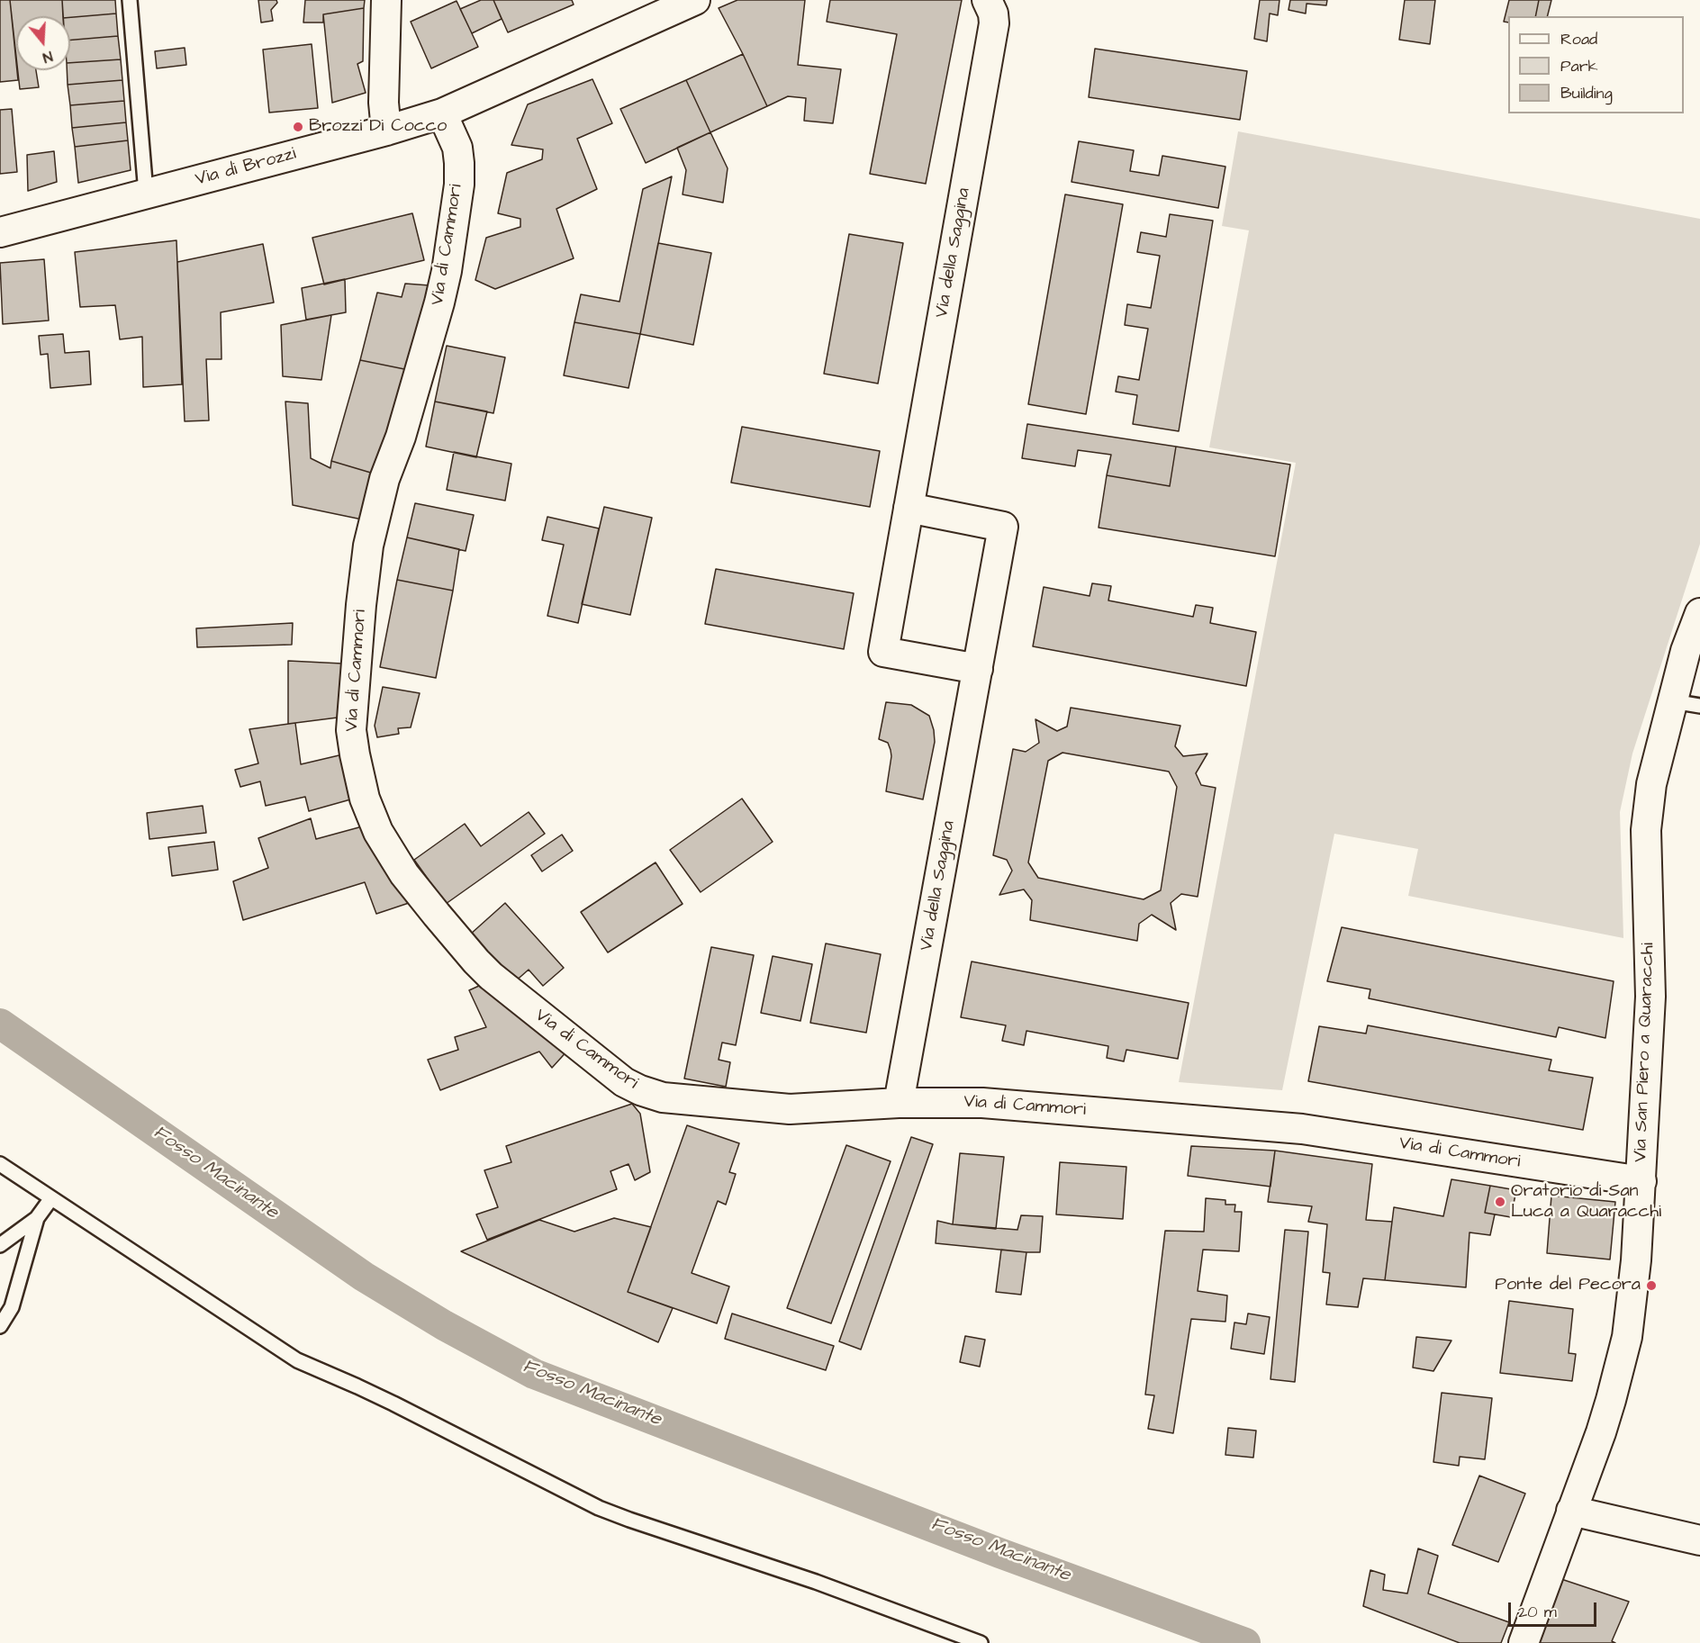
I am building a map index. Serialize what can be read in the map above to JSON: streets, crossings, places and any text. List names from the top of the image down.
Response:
{
  "streets": {
    "street": [
      "Via di Brozzi",
      "Via di Cammori",
      "Via della Saggina",
      "Via San Piero a Quaracchi"
    ]
  },
  "crossings": [
    ["Via di Brozzi", "Via di Cammori"],
    ["Via di Cammori", "Via della Saggina"],
    ["Via di Cammori", "Via San Piero a Quaracchi"]
  ],
  "water": ["Fosso Macinante"],
  "places": ["Brozzi Di Cocco", "Oratorio di San Luca a Quaracchi", "Ponte del Pecora"],
  "legend": ["Road", "Park", "Building"],
  "scale_bar": "20 m",
  "north": "bottom"
}
